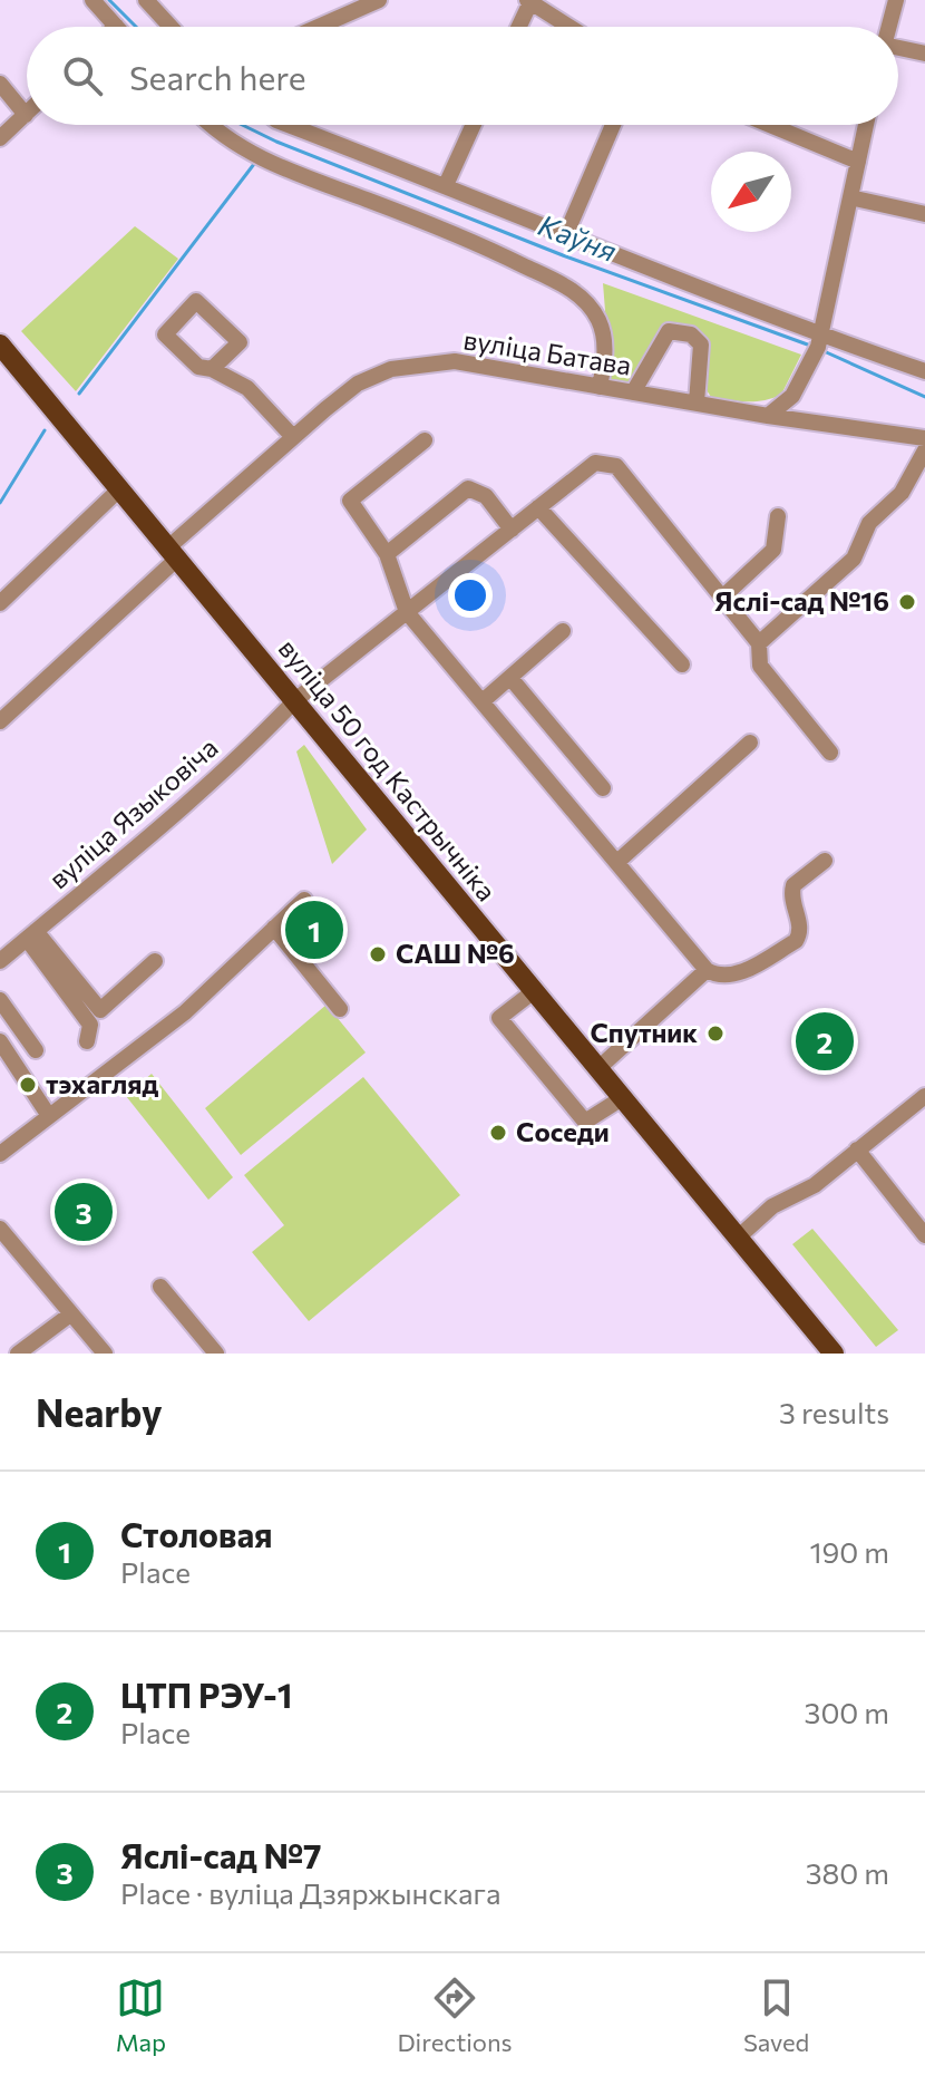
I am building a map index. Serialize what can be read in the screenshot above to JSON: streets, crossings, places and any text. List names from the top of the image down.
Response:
{
  "streets": {
    "main road": ["вуліца 50 год Кастрычніка"],
    "street": ["вуліца Батава", "вуліца Языковіча"]
  },
  "crossings": [
    ["вуліца Батава", "вуліца 50 год Кастрычніка"],
    ["вуліца 50 год Кастрычніка", "вуліца Языковіча"]
  ],
  "water": ["Каўня"],
  "places": [
    "Яслі-сад №16",
    "САШ №6",
    "Спутник",
    "тэхагляд",
    "Соседи"
  ],
  "north": "bottom left",
  "page": {
    "search": "Search here",
    "pins": ["1", "2", "3"],
    "heading": ["Nearby", "3 results"],
    "list": [
      {
        "mark": "1",
        "name": "Столовая",
        "note": "Place",
        "value": "190 m"
      },
      {
        "mark": "2",
        "name": "ЦТП РЭУ-1",
        "note": "Place",
        "value": "300 m"
      },
      {
        "mark": "3",
        "name": "Яслі-сад №7",
        "note": "Place · вуліца Дзяржынскага",
        "value": "380 m"
      }
    ],
    "nav": ["Map", "Directions", "Saved"]
  }
}
